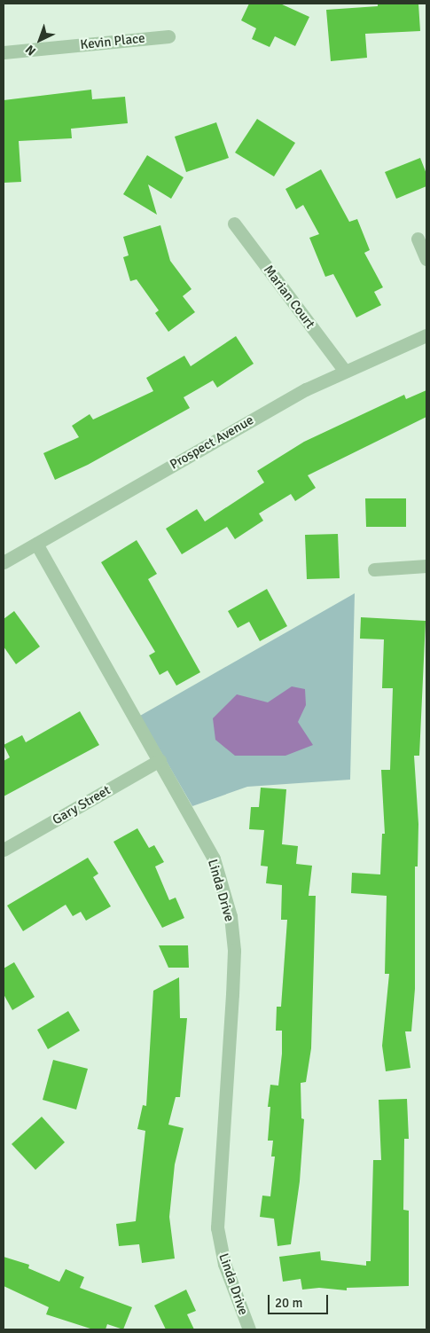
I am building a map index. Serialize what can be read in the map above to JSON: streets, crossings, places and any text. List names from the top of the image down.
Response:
{
  "streets": {
    "street": [
      "Kevin Place",
      "Marian Court",
      "Prospect Avenue",
      "Gary Street",
      "Linda Drive"
    ]
  },
  "crossings": [
    ["Marian Court", "Prospect Avenue"],
    ["Prospect Avenue", "Linda Drive"],
    ["Gary Street", "Linda Drive"]
  ],
  "scale_bar": "20 m",
  "north": "bottom left"
}
